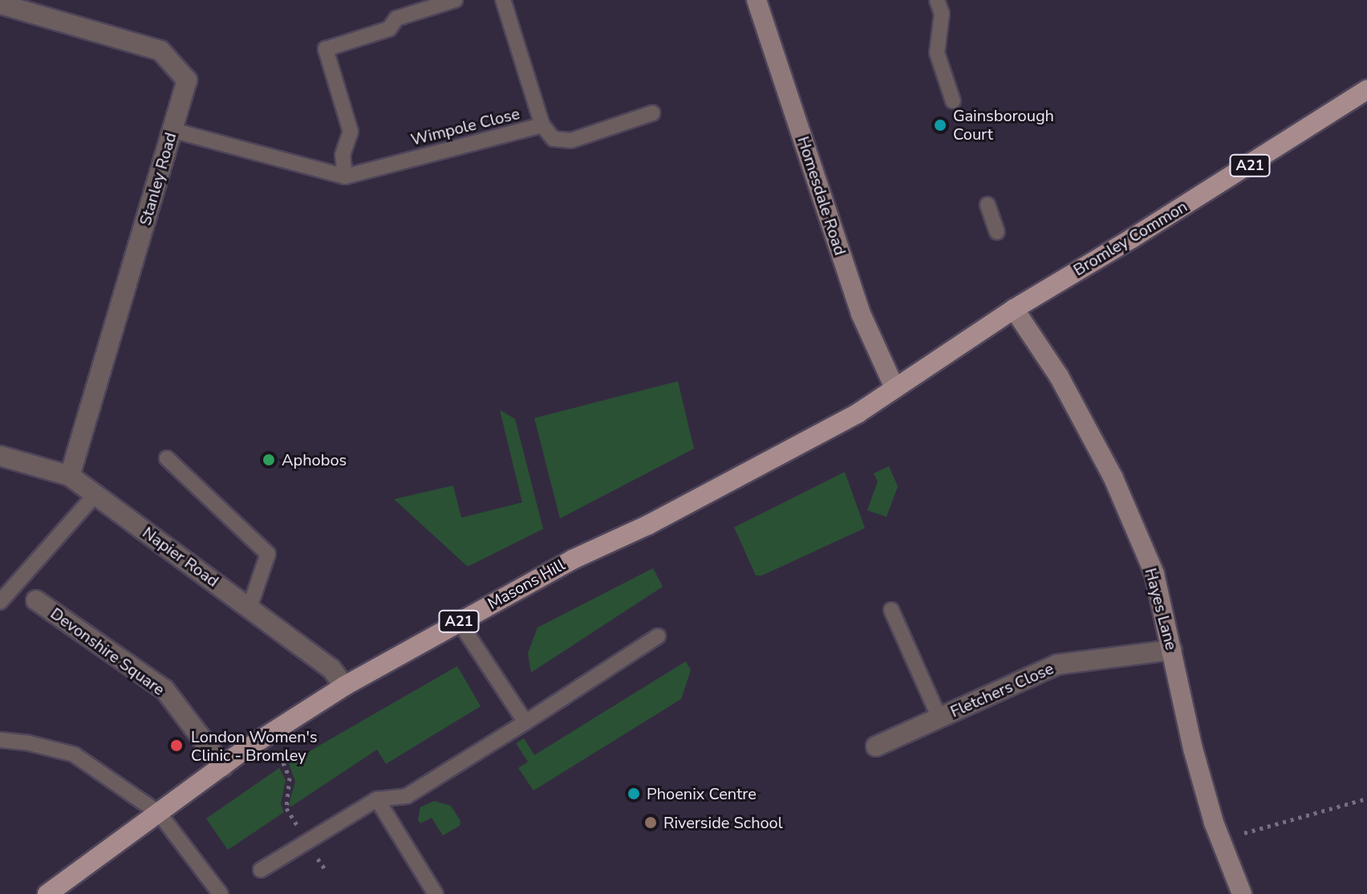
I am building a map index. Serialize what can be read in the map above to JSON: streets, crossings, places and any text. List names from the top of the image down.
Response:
{
  "streets": {
    "main road": [
      "A21",
      "Homesdale Road",
      "Bromley Common",
      "Masons Hill",
      "Hayes Lane"
    ],
    "street": [
      "Stanley Road",
      "Napier Road",
      "Devonshire Square",
      "Fletchers Close"
    ],
    "lane": ["Wimpole Close"]
  },
  "crossings": [
    ["Wimpole Close", "Stanley Road"],
    ["Stanley Road", "Napier Road"],
    ["Homesdale Road", "Bromley Common"],
    ["Homesdale Road", "Masons Hill"],
    ["Bromley Common", "Masons Hill"],
    ["Bromley Common", "Hayes Lane"],
    ["Napier Road", "Masons Hill"],
    ["Masons Hill", "Devonshire Square"],
    ["Hayes Lane", "Fletchers Close"]
  ],
  "places": [
    "Gainsborough Court",
    "Aphobos",
    "London Women's Clinic - Bromley",
    "Phoenix Centre",
    "Riverside School"
  ]
}
